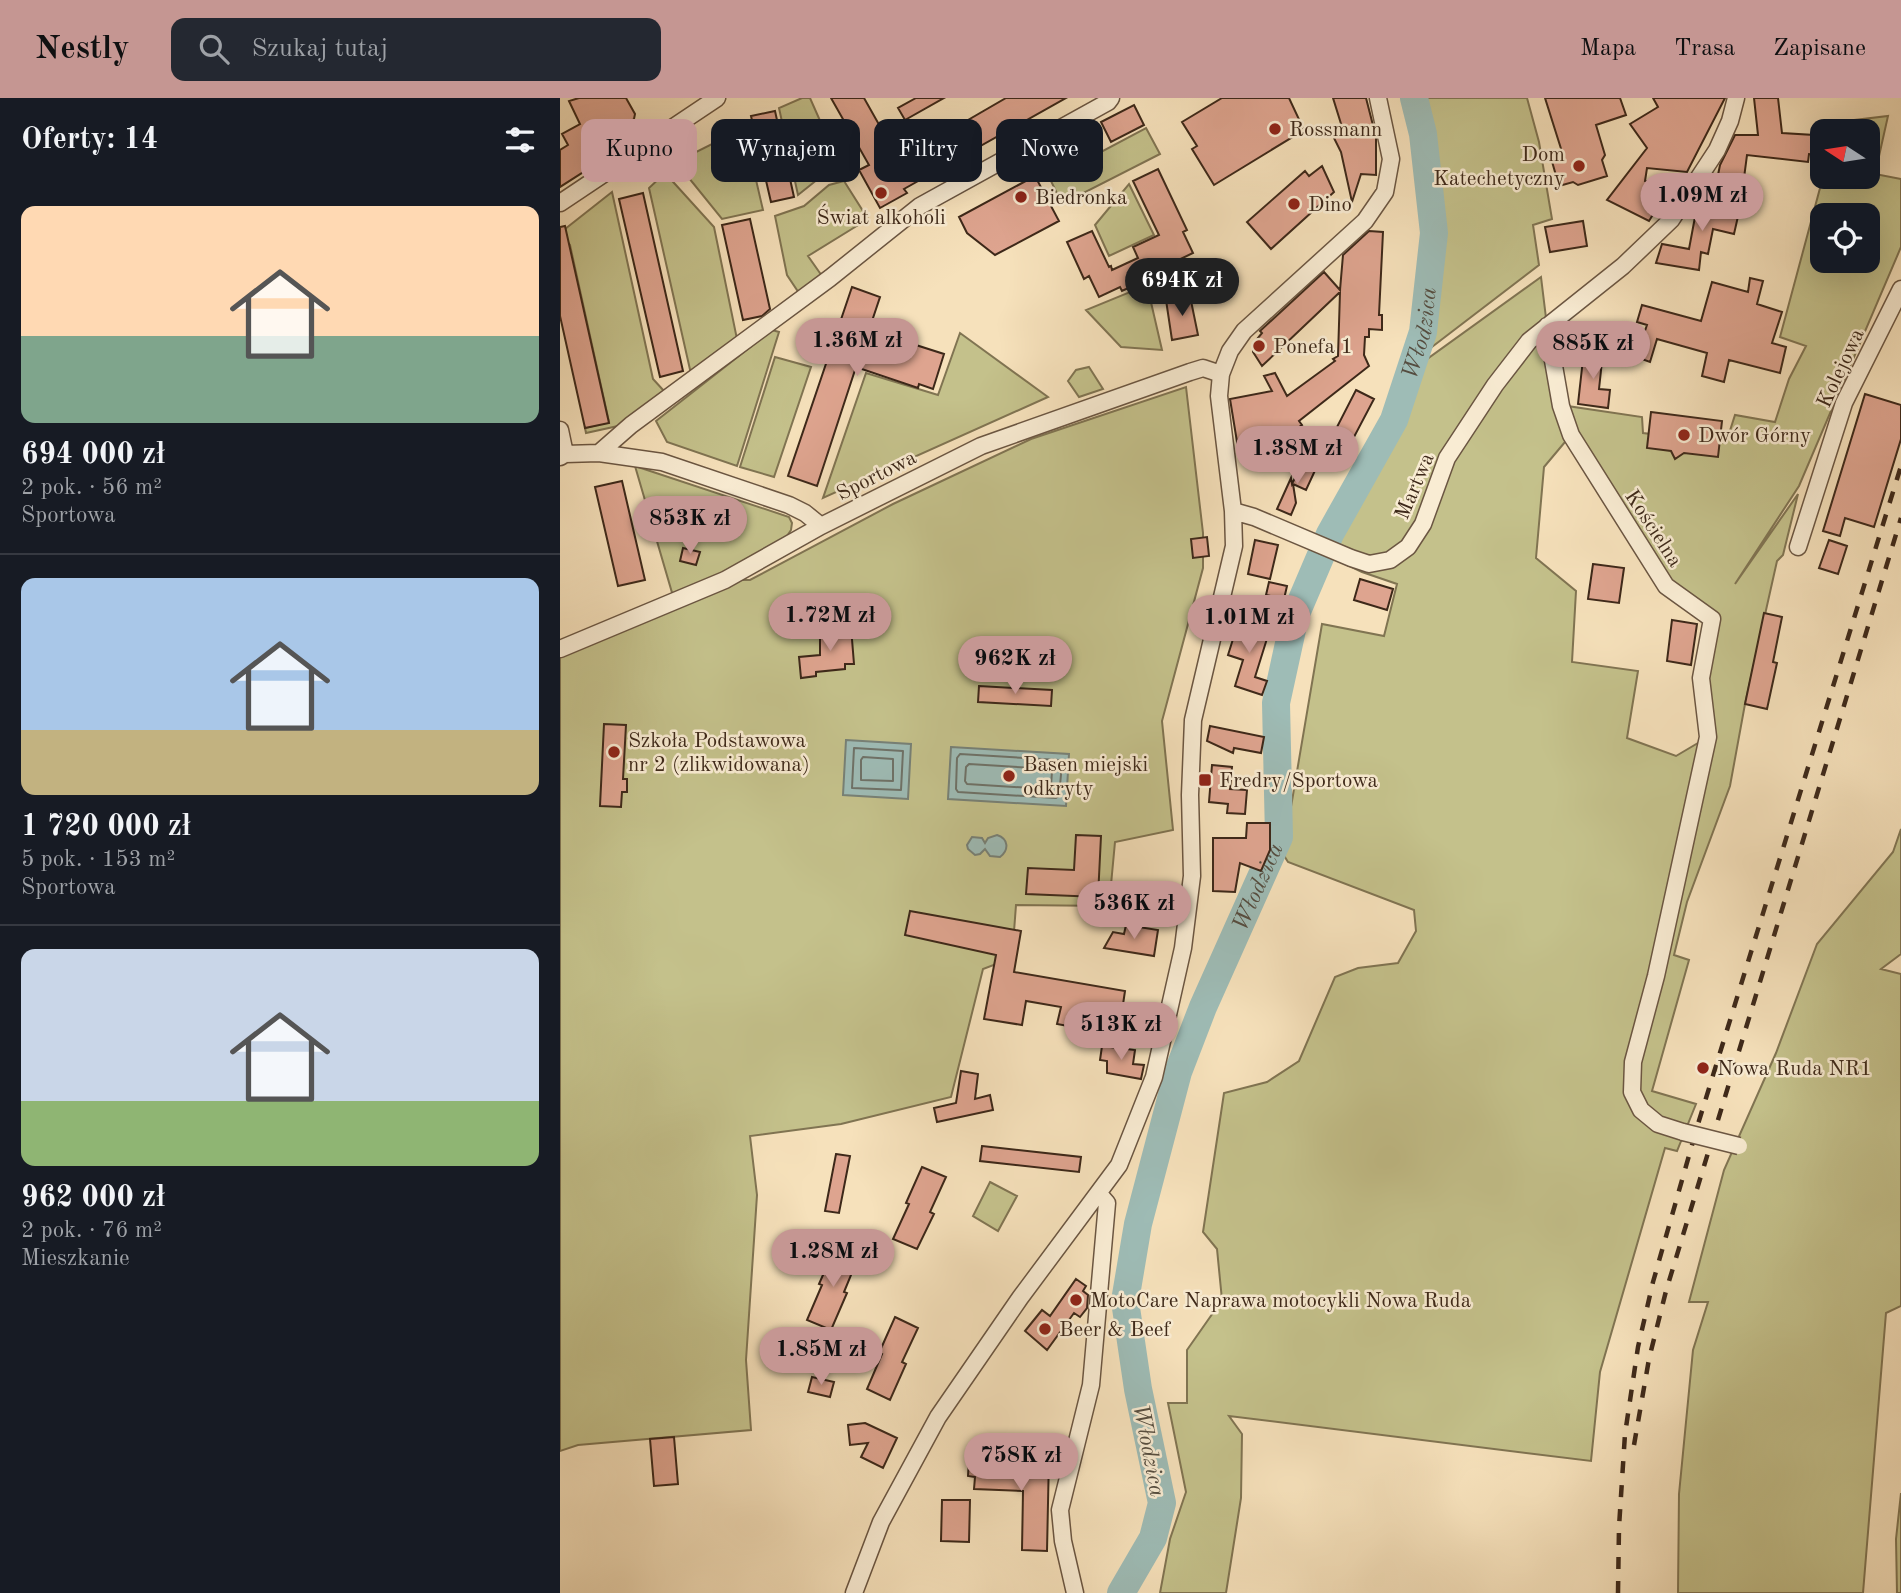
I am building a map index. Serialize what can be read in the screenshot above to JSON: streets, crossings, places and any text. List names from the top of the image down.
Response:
{
  "streets": {
    "street": [
      "Kolejowa",
      "Sportowa",
      "Martwa",
      "Kościelna"
    ]
  },
  "crossings": [
    ["Martwa", "Kościelna"]
  ],
  "water": ["Włodzica"],
  "places": {
    "other": [
      "Rossmann",
      "Dom Katechetyczny",
      "Świat alkoholi",
      "Biedronka",
      "Dino",
      "Ponefa 1",
      "Dwór Górny",
      "Szkoła Podstawowa nr 2 (zlikwidowana)",
      "Basen miejski odkryty",
      "Nowa Ruda NR1",
      "MotoCare Naprawa motocykli Nowa Ruda",
      "Beer & Beef"
    ],
    "transit": ["Fredry/Sportowa"]
  },
  "north": "left",
  "page": {
    "header": "Nestly",
    "search": "Szukaj tutaj",
    "nav": ["Mapa", "Trasa", "Zapisane"],
    "heading": "Oferty: 14",
    "chip": [
      "Kupno",
      "Wynajem",
      "Filtry",
      "Nowe"
    ],
    "price": [
      "1.09M zł",
      "694K zł",
      "1.36M zł",
      "885K zł",
      "1.38M zł",
      "853K zł",
      "1.72M zł",
      "1.01M zł",
      "962K zł",
      "536K zł",
      "513K zł",
      "1.28M zł",
      "1.85M zł",
      "758K zł"
    ],
    "list": [
      {
        "name": "694 000 zł",
        "note": "2 pok. · 56 m² · Sportowa"
      },
      {
        "name": "1 720 000 zł",
        "note": "5 pok. · 153 m² · Sportowa"
      },
      {
        "name": "962 000 zł",
        "note": "2 pok. · 76 m² · Mieszkanie"
      }
    ]
  }
}
